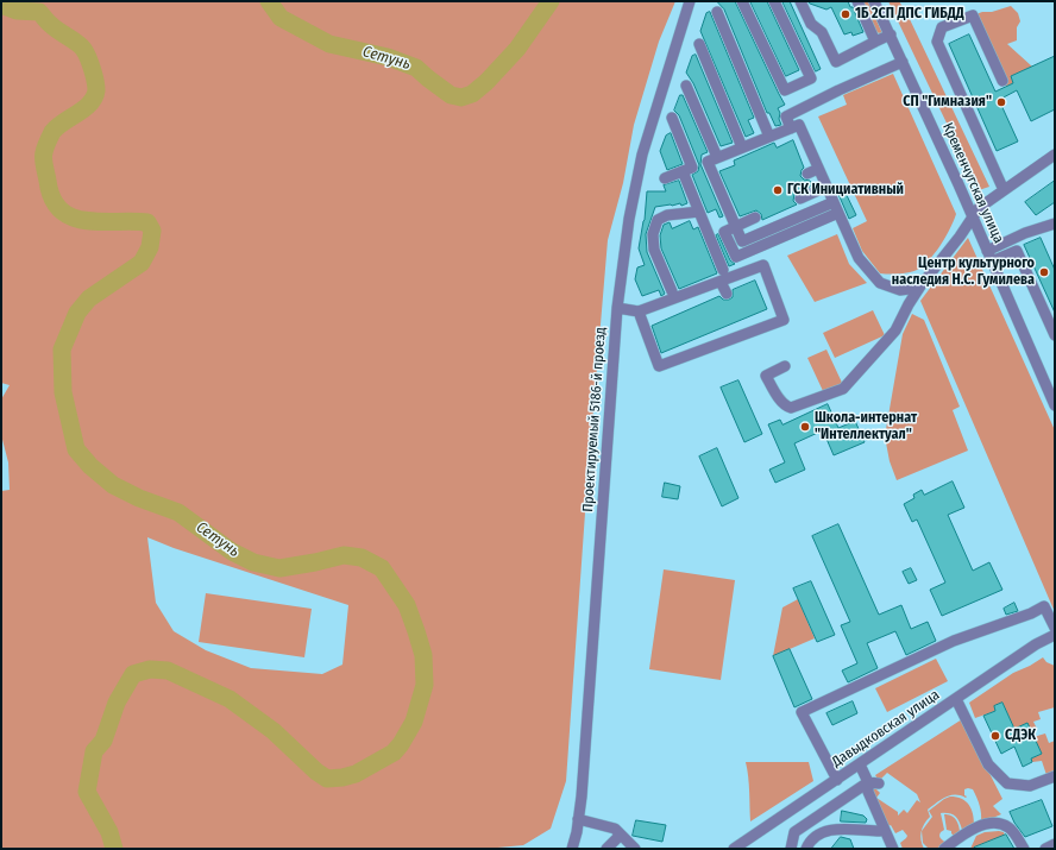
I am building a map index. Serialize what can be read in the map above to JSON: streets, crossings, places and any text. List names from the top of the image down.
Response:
{
  "streets": {
    "street": ["Кременчугская улица", "Проектируемый 5186-й проезд", "Давыдковская улица"]
  },
  "water": ["Сетунь"],
  "places": [
    "1Б 2СП ДПС ГИБДД",
    "СП \"Гимназия\"",
    "ГСК Инициативный",
    "Центр культурного наследия Н.С. Гумилева",
    "Школа-интернат \"Интеллектуал\"",
    "СДЭК"
  ]
}
